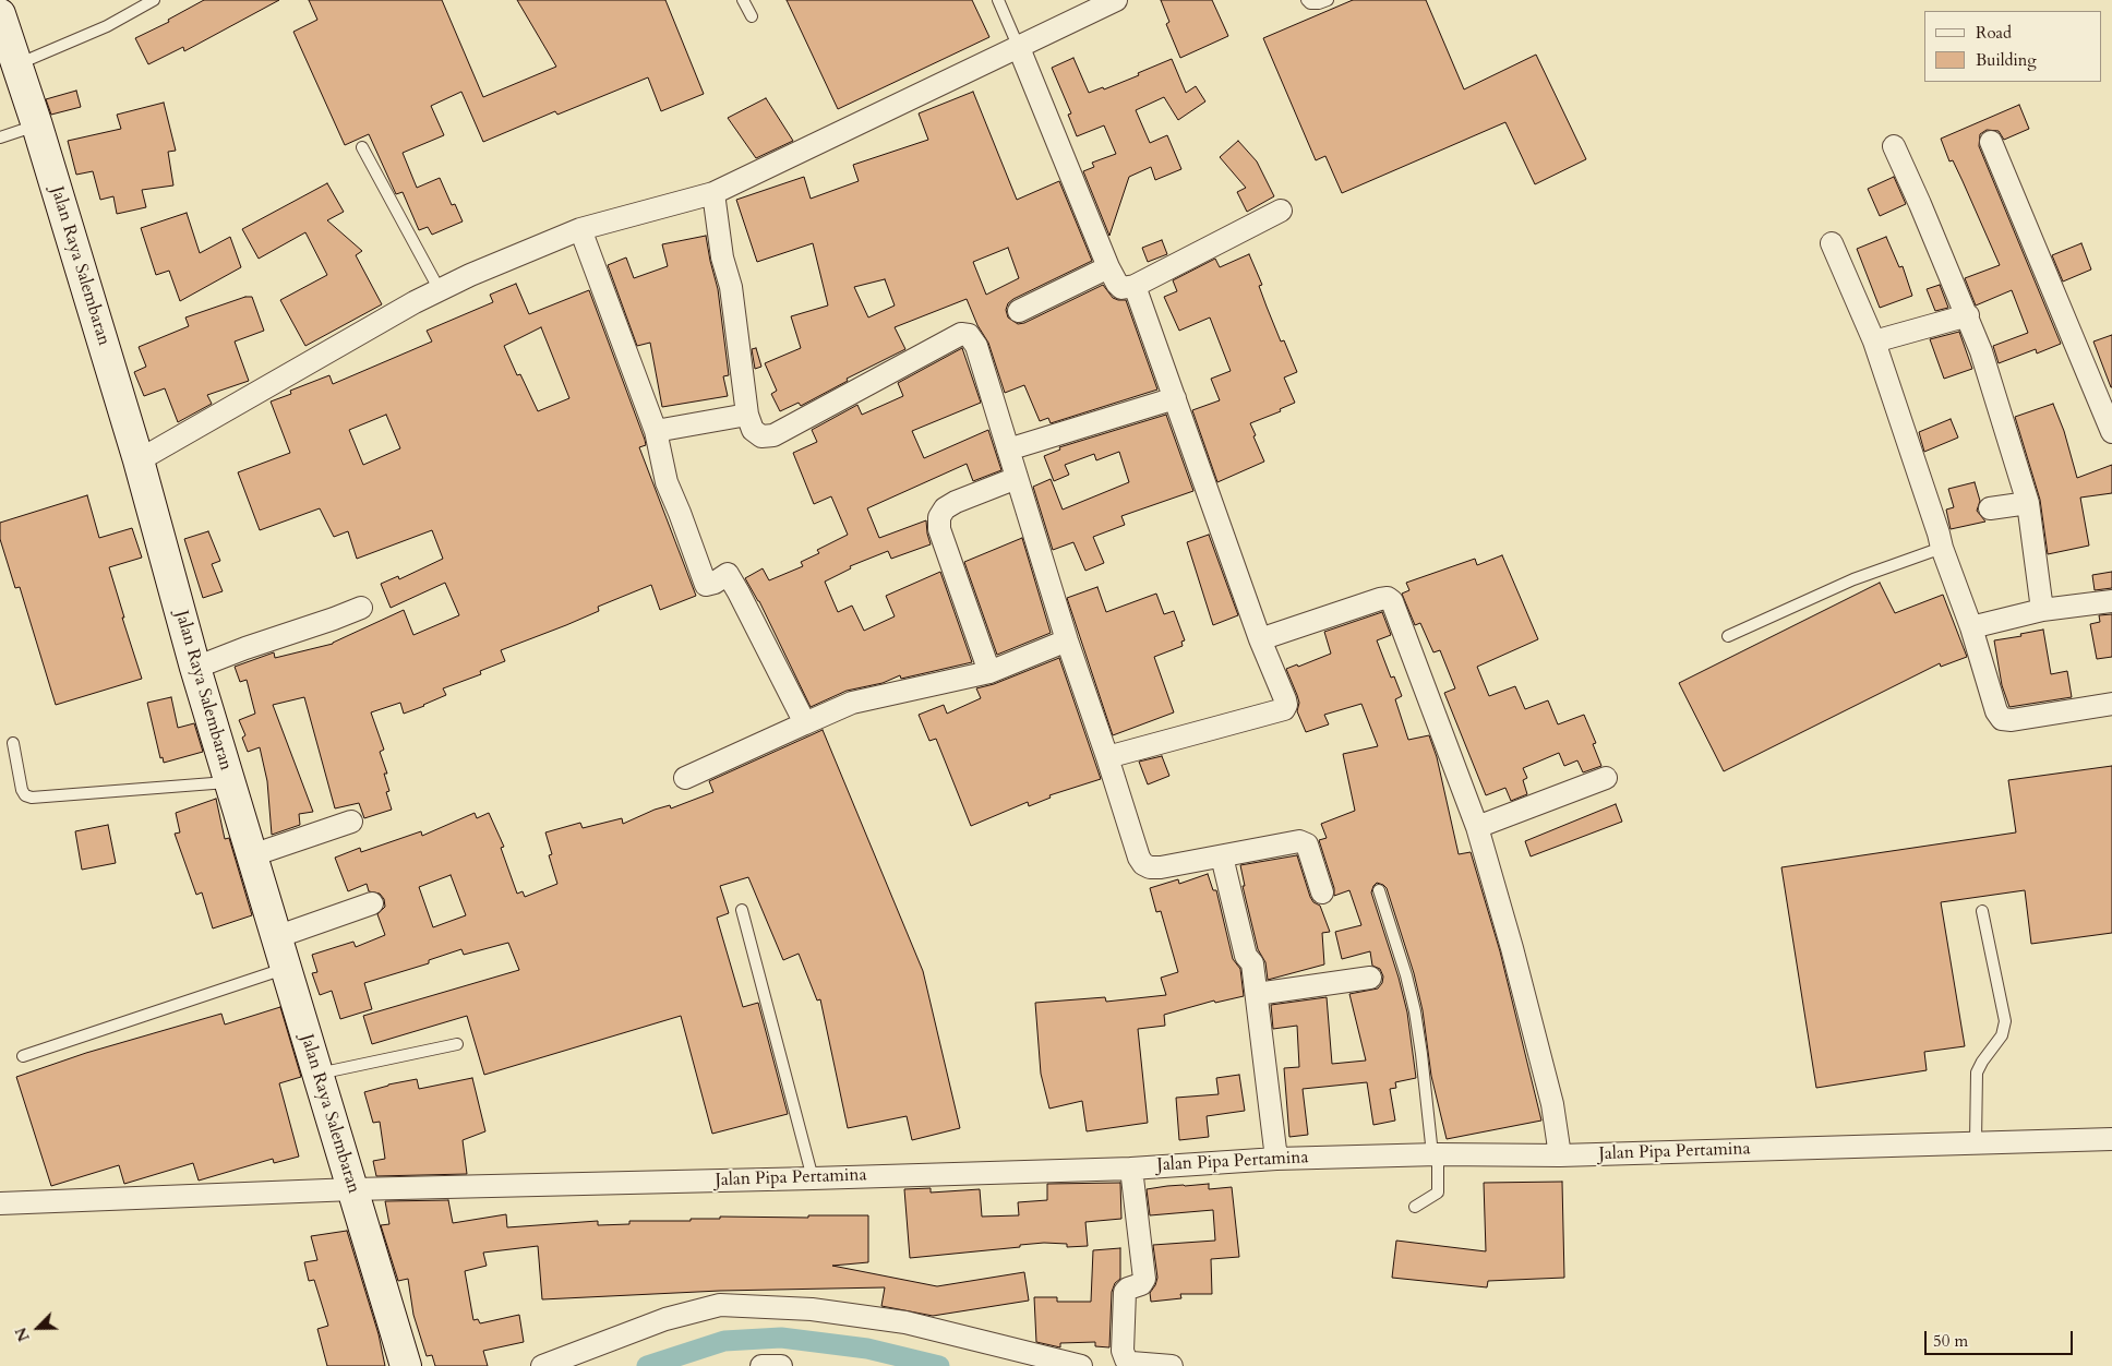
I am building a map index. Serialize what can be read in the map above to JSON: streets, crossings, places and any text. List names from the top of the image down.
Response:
{
  "streets": {
    "main road": ["Jalan Raya Salembaran"],
    "street": ["Jalan Pipa Pertamina"]
  },
  "crossings": [
    ["Jalan Raya Salembaran", "Jalan Pipa Pertamina"]
  ],
  "legend": ["Road", "Building"],
  "scale_bar": "50 m",
  "north": "bottom left"
}
